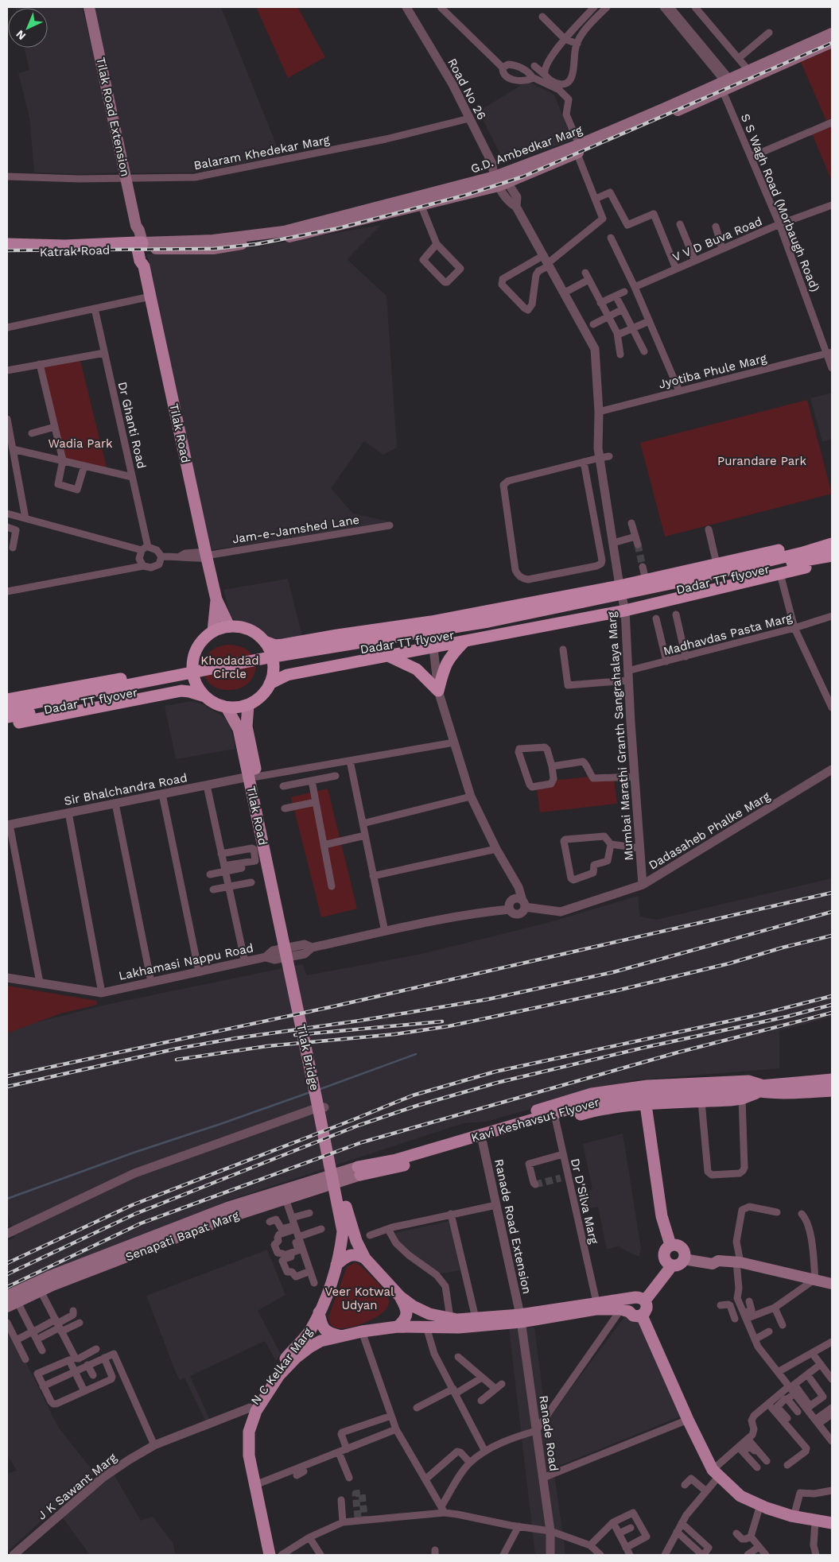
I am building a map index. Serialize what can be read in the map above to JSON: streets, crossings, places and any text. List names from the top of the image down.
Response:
{
  "streets": {
    "highway": ["Dadar TT flyover"],
    "main road": [
      "Tilak Road Extension",
      "G.D. Ambedkar Marg",
      "Katrak Road",
      "Tilak Road",
      "Tilak Bridge",
      "Kavi Keshavsut Flyover",
      "Senapati Bapat Marg",
      "N C Kelkar Marg"
    ],
    "street": [
      "Road No 26",
      "Balaram Khedekar Marg",
      "S S Wagh Road (Morbaugh Road)",
      "V V D Buva Road",
      "Jyotiba Phule Marg",
      "Dr Ghanti Road",
      "Jam-e-Jamshed Lane",
      "Madhavdas Pasta Marg",
      "Mumbai Marathi Granth Sangrahalaya Marg",
      "Sir Bhalchandra Road",
      "Dadasaheb Phalke Marg",
      "Lakhamasi Nappu Road",
      "Dr D'Silva Marg",
      "Ranade Road Extension",
      "Ranade Road",
      "J K Sawant Marg"
    ]
  },
  "crossings": [
    ["Road No 26", "G.D. Ambedkar Marg"],
    ["Road No 26", "Balaram Khedekar Marg"],
    ["Road No 26", "Mumbai Marathi Granth Sangrahalaya Marg"],
    ["Tilak Road Extension", "G.D. Ambedkar Marg"],
    ["Tilak Road Extension", "Balaram Khedekar Marg"],
    ["Tilak Road Extension", "Katrak Road"],
    ["Tilak Road Extension", "Tilak Road"],
    ["G.D. Ambedkar Marg", "S S Wagh Road (Morbaugh Road)"],
    ["G.D. Ambedkar Marg", "Katrak Road"],
    ["G.D. Ambedkar Marg", "Tilak Road"],
    ["G.D. Ambedkar Marg", "Mumbai Marathi Granth Sangrahalaya Marg"],
    ["S S Wagh Road (Morbaugh Road)", "V V D Buva Road"],
    ["S S Wagh Road (Morbaugh Road)", "Jyotiba Phule Marg"],
    ["Katrak Road", "Tilak Road"],
    ["Jyotiba Phule Marg", "Mumbai Marathi Granth Sangrahalaya Marg"],
    ["Dr Ghanti Road", "Jam-e-Jamshed Lane"],
    ["Tilak Road", "Jam-e-Jamshed Lane"],
    ["Tilak Road", "Sir Bhalchandra Road"],
    ["Tilak Road", "Tilak Bridge"],
    ["Madhavdas Pasta Marg", "Mumbai Marathi Granth Sangrahalaya Marg"],
    ["Mumbai Marathi Granth Sangrahalaya Marg", "Dadasaheb Phalke Marg"],
    ["Dadasaheb Phalke Marg", "Lakhamasi Nappu Road"],
    ["Kavi Keshavsut Flyover", "Senapati Bapat Marg"],
    ["Dr D'Silva Marg", "N C Kelkar Marg"],
    ["Ranade Road Extension", "N C Kelkar Marg"],
    ["Ranade Road Extension", "Ranade Road"],
    ["N C Kelkar Marg", "Ranade Road"],
    ["N C Kelkar Marg", "J K Sawant Marg"]
  ],
  "parks": [
    "Wadia Park",
    "Purandare Park",
    "Khodadad Circle",
    "Veer Kotwal Udyan"
  ],
  "north": "bottom left"
}
